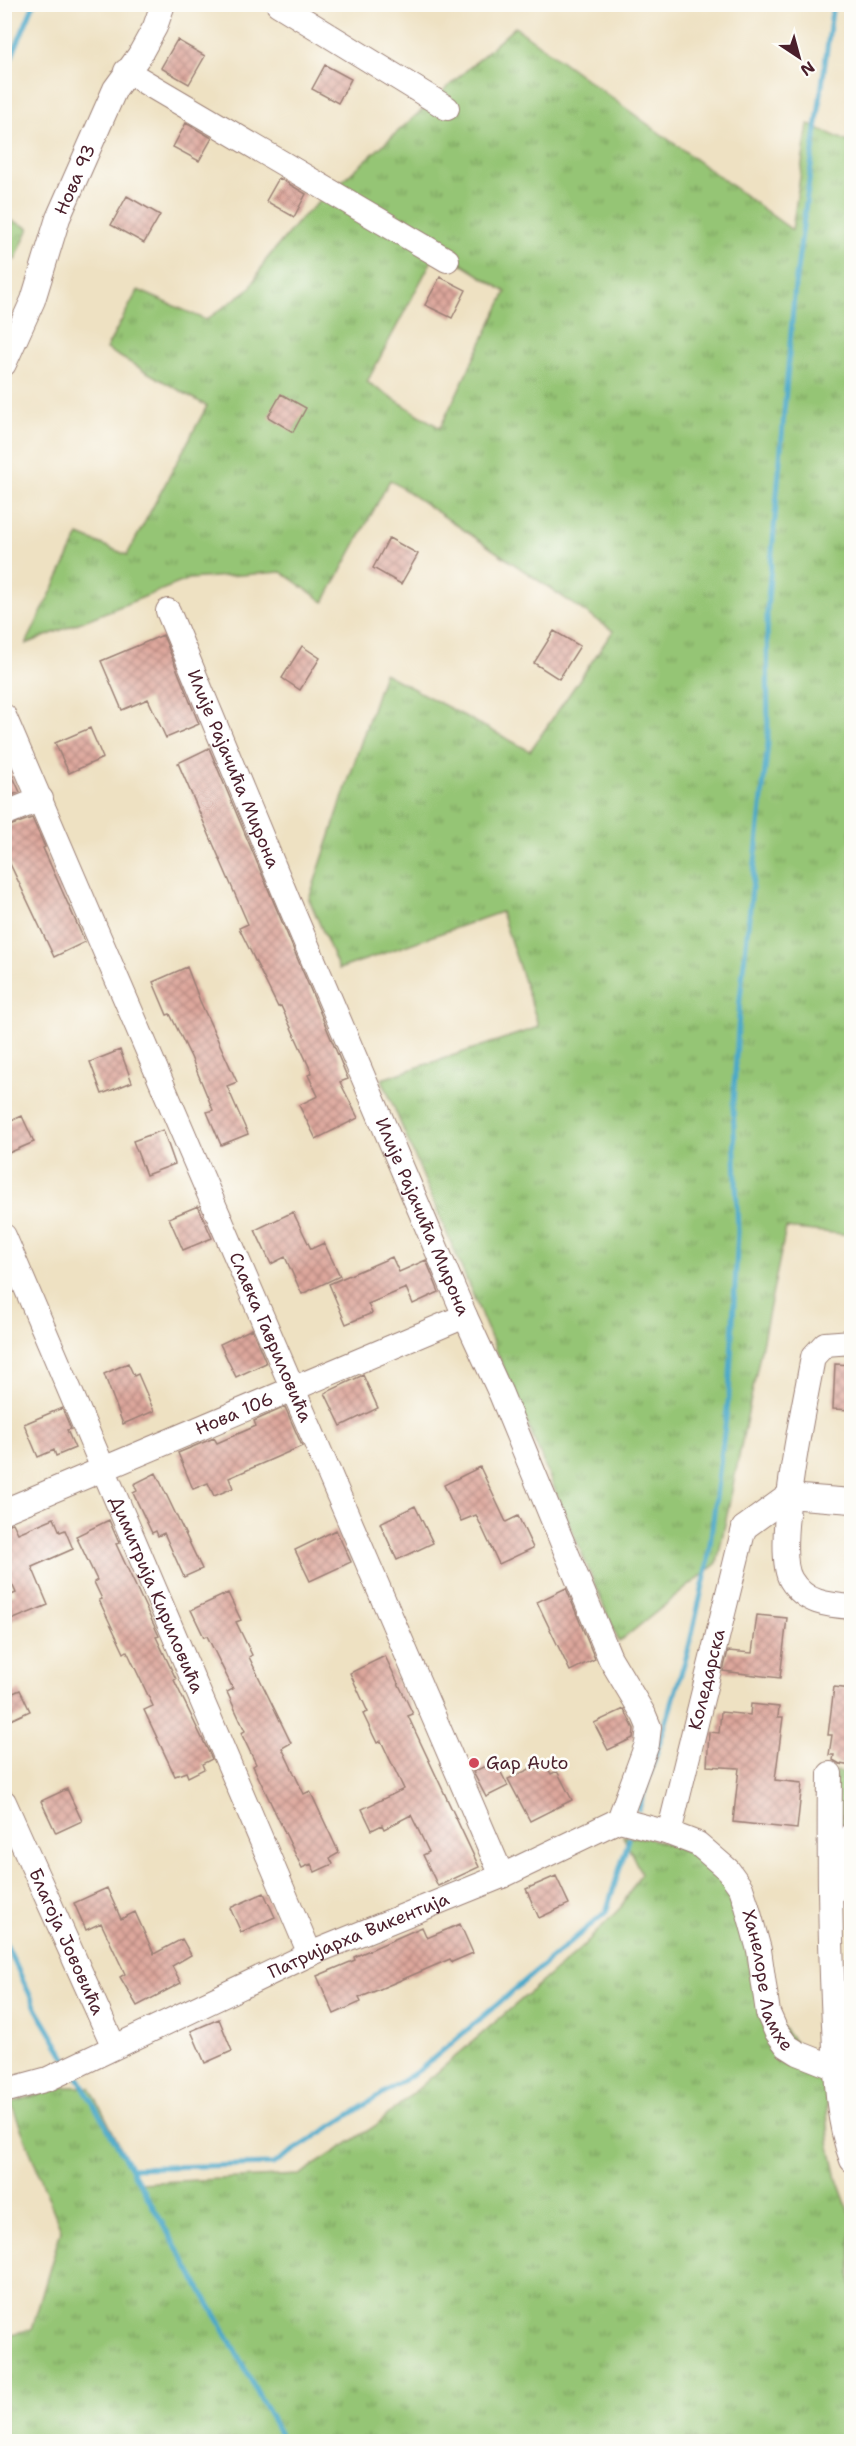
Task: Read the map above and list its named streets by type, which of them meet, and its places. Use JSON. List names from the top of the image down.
{
  "streets": {
    "street": [
      "Нова 93",
      "Илије Рајачића Мирона",
      "Славка Гавриловића",
      "Нова 106",
      "Димитрија Кириловића",
      "Коледарска",
      "Патријарха Викентија",
      "Благоја Јововића",
      "Ханелоре Ламхе"
    ]
  },
  "crossings": [
    ["Илије Рајачића Мирона", "Нова 106"],
    ["Илије Рајачића Мирона", "Патријарха Викентија"],
    ["Илије Рајачића Мирона", "Ханелоре Ламхе"],
    ["Славка Гавриловића", "Нова 106"],
    ["Славка Гавриловића", "Патријарха Викентија"],
    ["Нова 106", "Димитрија Кириловића"],
    ["Димитрија Кириловића", "Патријарха Викентија"],
    ["Коледарска", "Ханелоре Ламхе"],
    ["Патријарха Викентија", "Благоја Јововића"],
    ["Патријарха Викентија", "Ханелоре Ламхе"]
  ],
  "places": ["Gap Auto"],
  "north": "bottom right"
}
